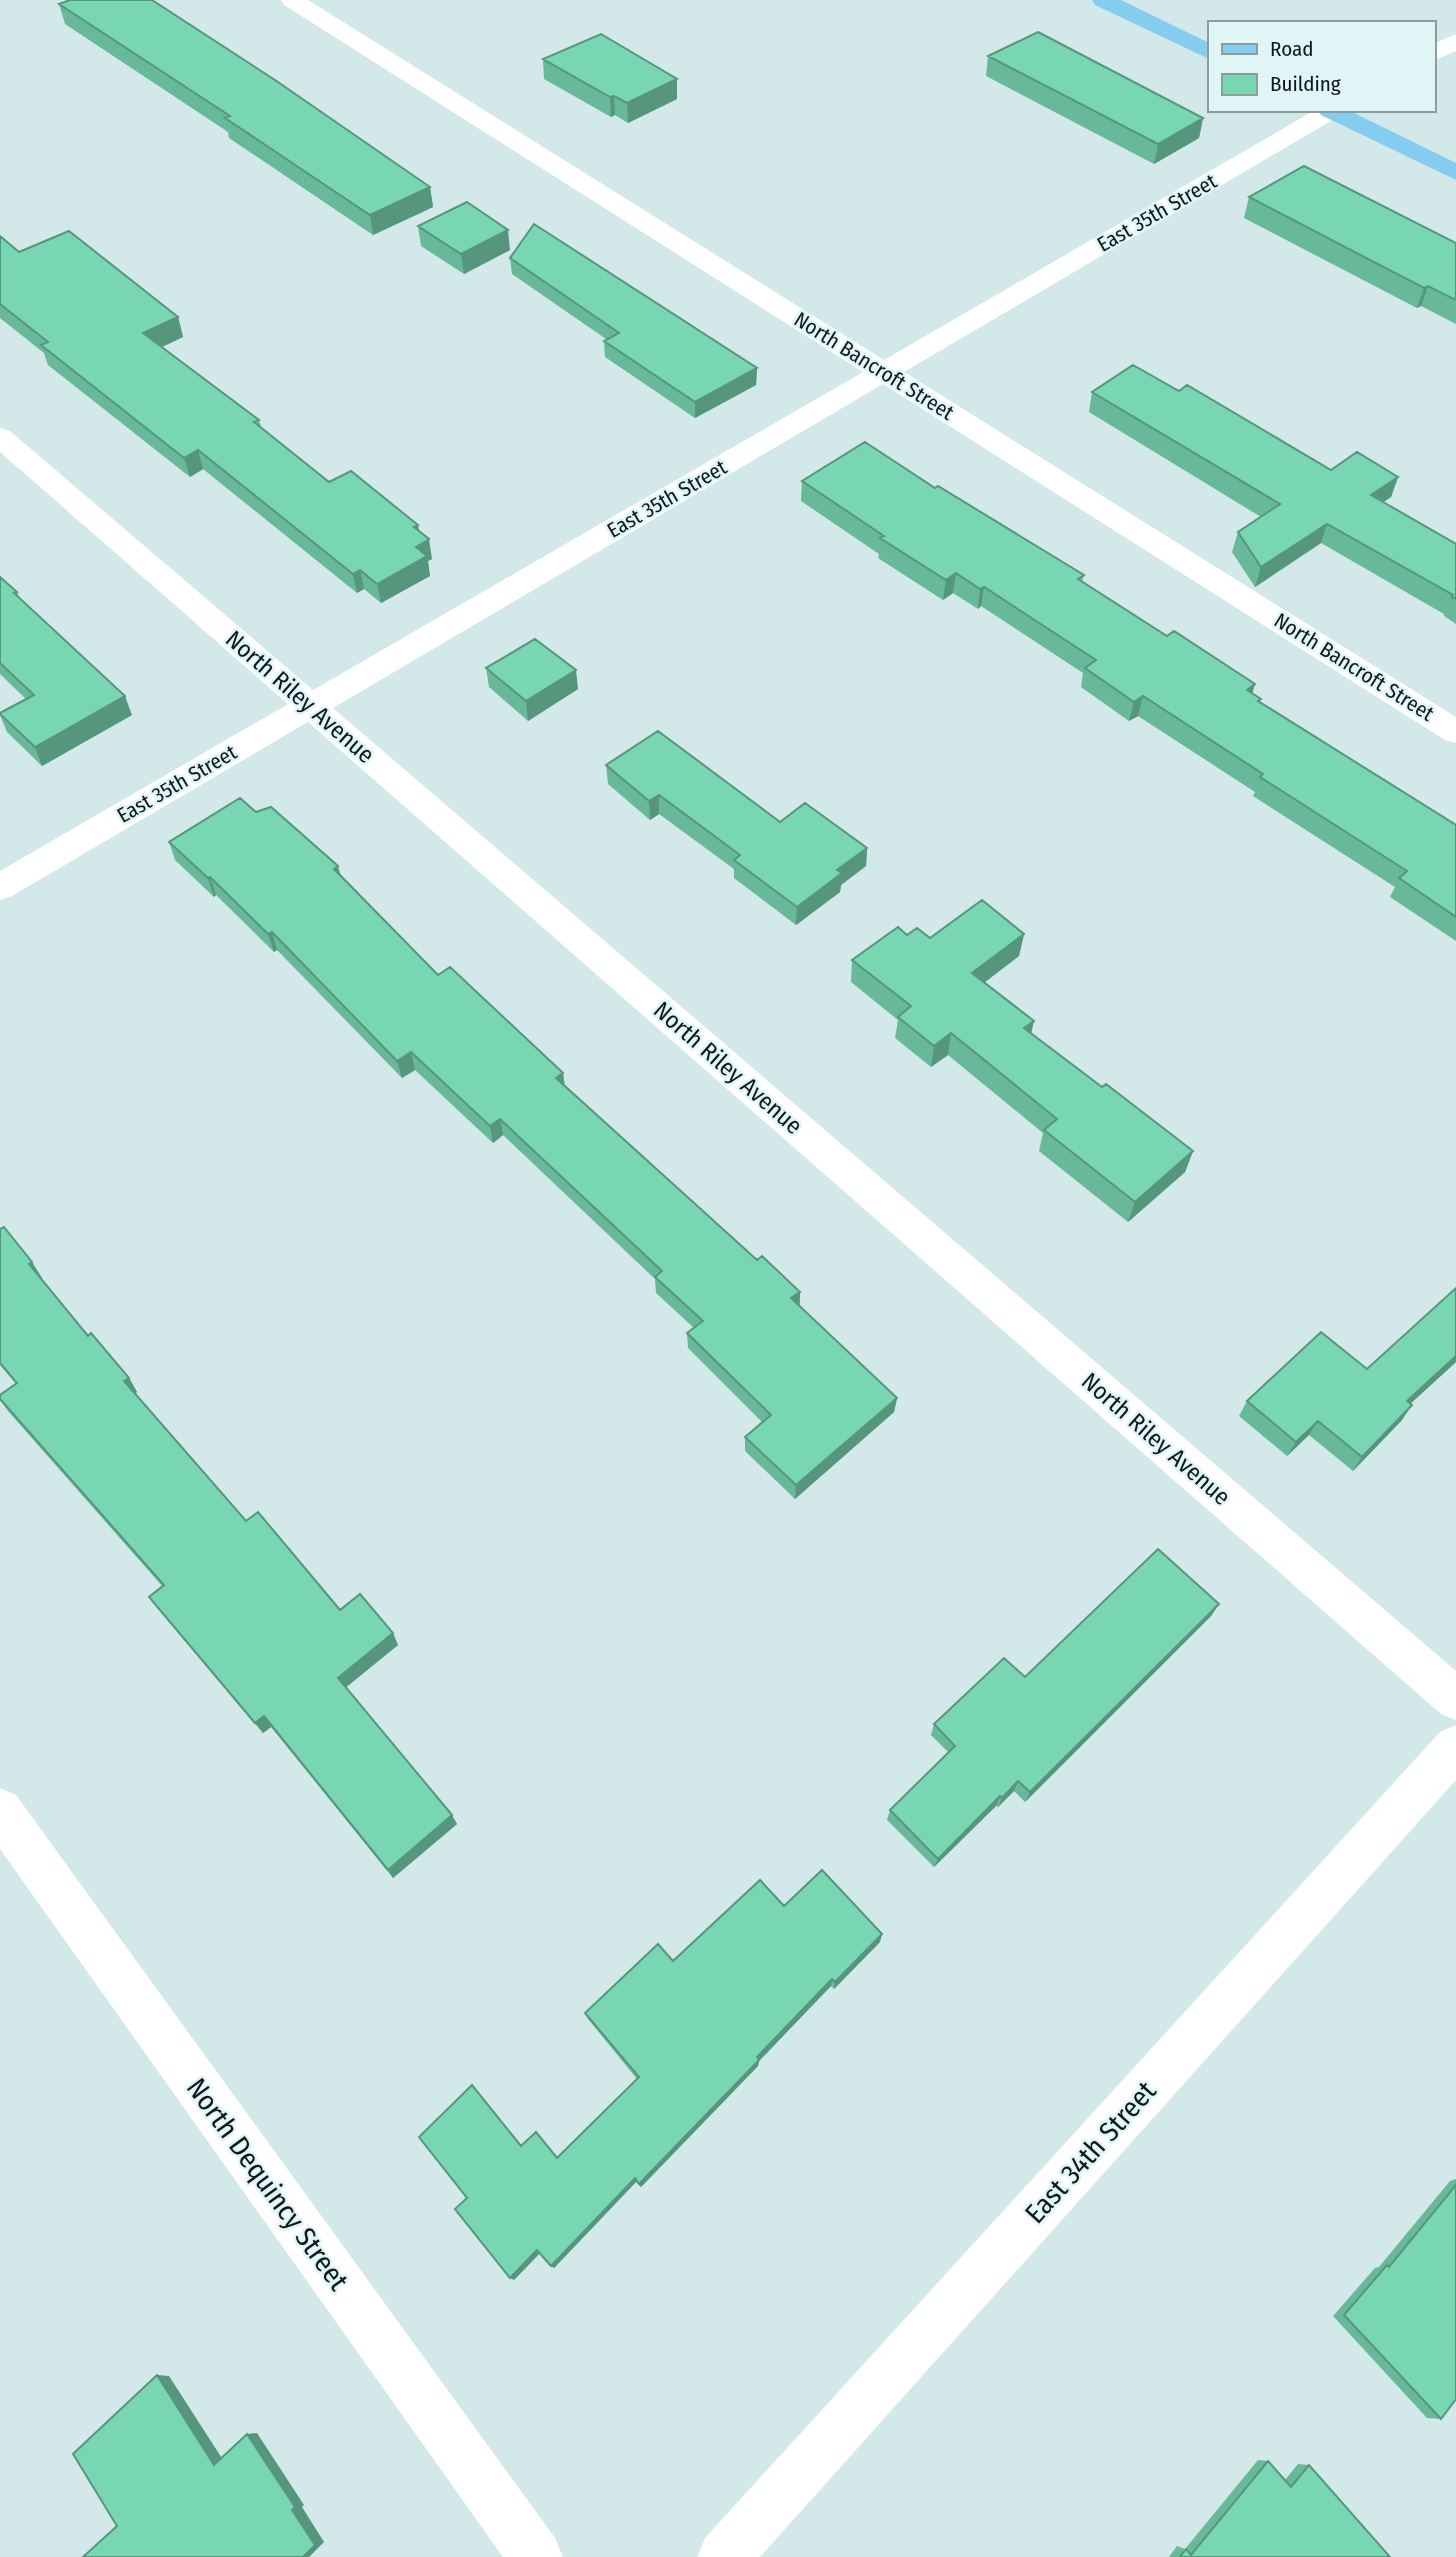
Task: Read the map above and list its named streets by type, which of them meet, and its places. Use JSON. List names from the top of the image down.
{
  "streets": {
    "street": [
      "East 35th Street",
      "North Bancroft Street",
      "North Riley Avenue",
      "East 34th Street",
      "North Dequincy Street"
    ]
  },
  "crossings": [
    ["East 35th Street", "North Bancroft Street"],
    ["East 35th Street", "North Riley Avenue"]
  ],
  "legend": ["Road", "Building"]
}
